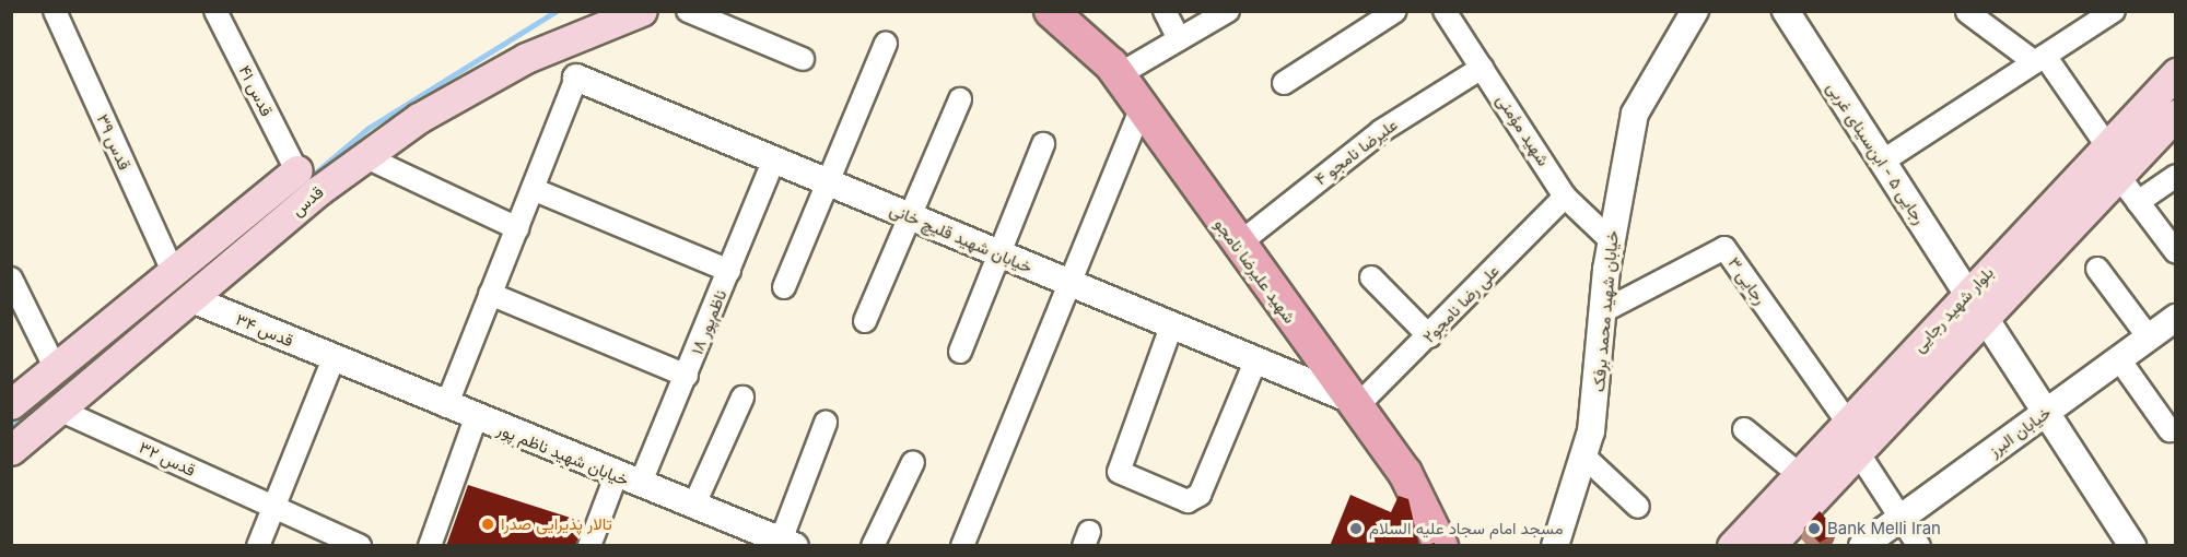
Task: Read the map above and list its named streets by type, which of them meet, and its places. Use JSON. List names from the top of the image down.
{
  "streets": {
    "main road": ["قدس", "شهید علیرضا نامجو", "بلوار شهید رجایی"],
    "street": [
      "قدس ۴۱",
      "شهید مؤمنی",
      "قدس ۳۹",
      "علیرضا نامجو ۴",
      "رجایی ۵ - ابن‌سینای غربی",
      "خیابان شهید قلیچ خانی",
      "رجایی ۳",
      "علی رضا نامجو۲",
      "خیابان شهید محمد برفک",
      "ناظم‌پور ۱۸",
      "قدس ۳۴",
      "خیابان البرز",
      "خیابان شهید ناظم پور",
      "قدس ۳۲"
    ]
  },
  "crossings": [
    ["قدس ۴۱", "قدس"],
    ["شهید مؤمنی", "علیرضا نامجو ۴"],
    ["شهید مؤمنی", "علی رضا نامجو۲"],
    ["شهید مؤمنی", "خیابان شهید محمد برفک"],
    ["قدس ۳۹", "قدس"],
    ["علیرضا نامجو ۴", "شهید علیرضا نامجو"],
    ["رجایی ۵ - ابن‌سینای غربی", "بلوار شهید رجایی"],
    ["قدس", "قدس ۳۴"],
    ["قدس", "قدس ۳۲"],
    ["خیابان شهید قلیچ خانی", "شهید علیرضا نامجو"],
    ["خیابان شهید قلیچ خانی", "علی رضا نامجو۲"],
    ["خیابان شهید قلیچ خانی", "ناظم‌پور ۱۸"],
    ["شهید علیرضا نامجو", "علی رضا نامجو۲"],
    ["رجایی ۳", "بلوار شهید رجایی"],
    ["رجایی ۳", "خیابان شهید محمد برفک"],
    ["ناظم‌پور ۱۸", "خیابان شهید ناظم پور"],
    ["قدس ۳۴", "خیابان شهید ناظم پور"]
  ],
  "places": ["تالار پذیرایی صدرا", "مسجد امام سجاد علیه السلام", "Bank Melli Iran"]
}
